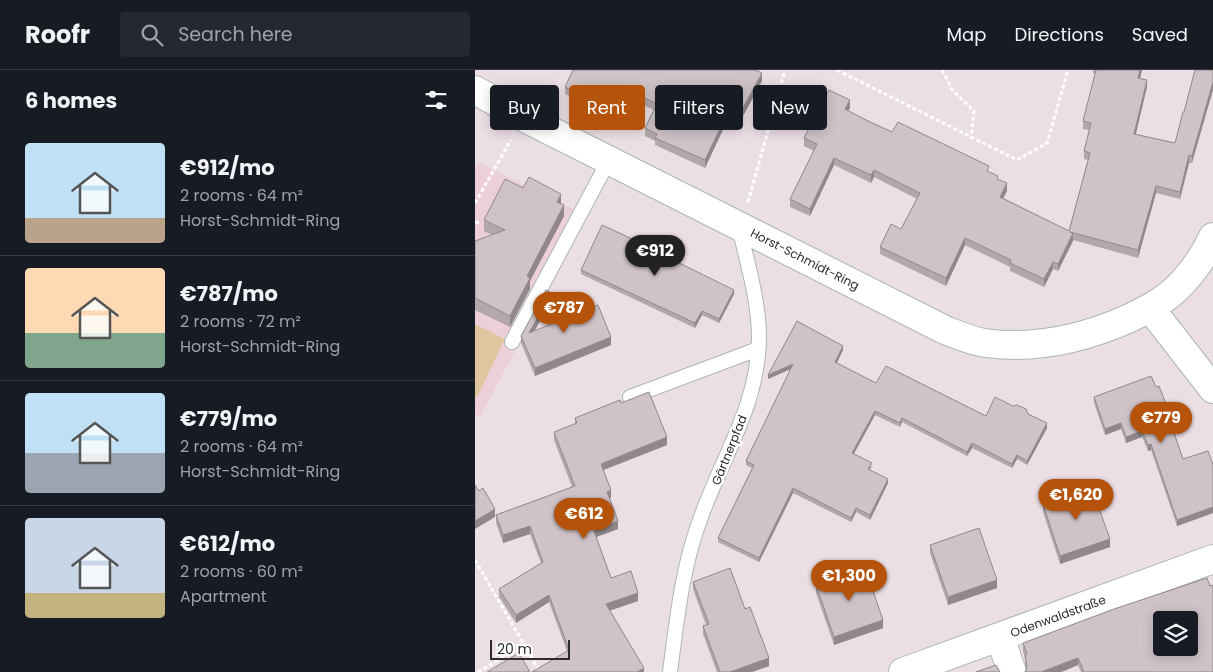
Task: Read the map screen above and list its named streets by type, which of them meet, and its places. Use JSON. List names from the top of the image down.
{
  "streets": {
    "street": ["Horst-Schmidt-Ring", "Odenwaldstraße"],
    "lane": ["Gärtnerpfad"]
  },
  "crossings": [
    ["Horst-Schmidt-Ring", "Gärtnerpfad"]
  ],
  "scale_bar": "20 m",
  "page": {
    "header": "Roofr",
    "search": "Search here",
    "nav": ["Map", "Directions", "Saved"],
    "heading": "6 homes",
    "chip": [
      "Buy",
      "Rent",
      "Filters",
      "New"
    ],
    "list": [
      {
        "name": "€912/mo",
        "note": "2 rooms · 64 m² · Horst-Schmidt-Ring"
      },
      {
        "name": "€787/mo",
        "note": "2 rooms · 72 m² · Horst-Schmidt-Ring"
      },
      {
        "name": "€779/mo",
        "note": "2 rooms · 64 m² · Horst-Schmidt-Ring"
      },
      {
        "name": "€612/mo",
        "note": "2 rooms · 60 m² · Apartment"
      }
    ],
    "price": [
      "€912",
      "€787",
      "€779",
      "€1,620",
      "€612",
      "€1,300"
    ],
    "scale": "20 m"
  }
}
